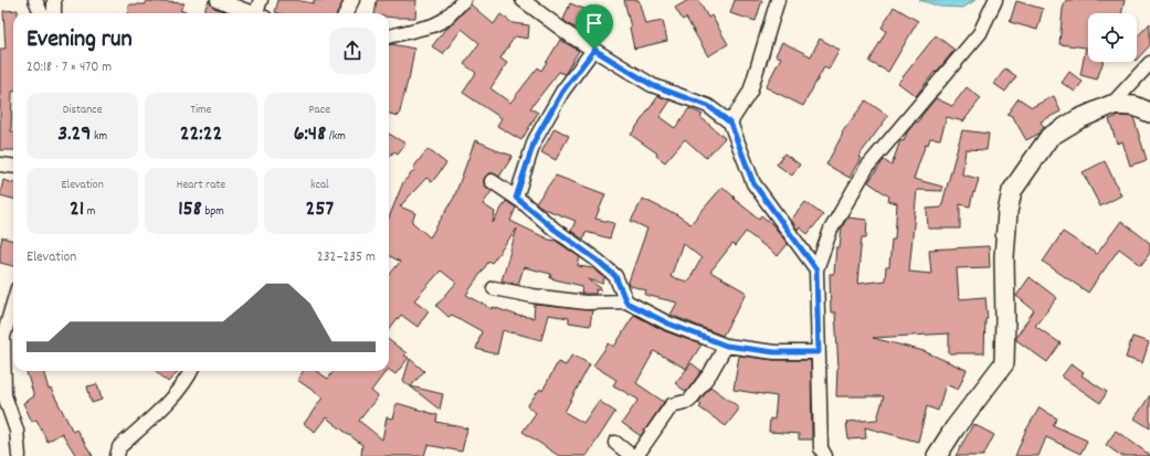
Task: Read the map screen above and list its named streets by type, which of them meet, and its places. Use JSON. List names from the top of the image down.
{
  "page": {
    "heading": ["Evening run", "20:18 · 7 × 470 m"],
    "stats": [
      ["Distance", "3.29 km"],
      ["Time", "22:22"],
      ["Pace", "6:48 /km"],
      ["Elevation", "21 m"],
      ["Heart rate", "158 bpm"],
      ["kcal", "257"]
    ],
    "chart": ["Elevation", "232–235 m"]
  }
}
